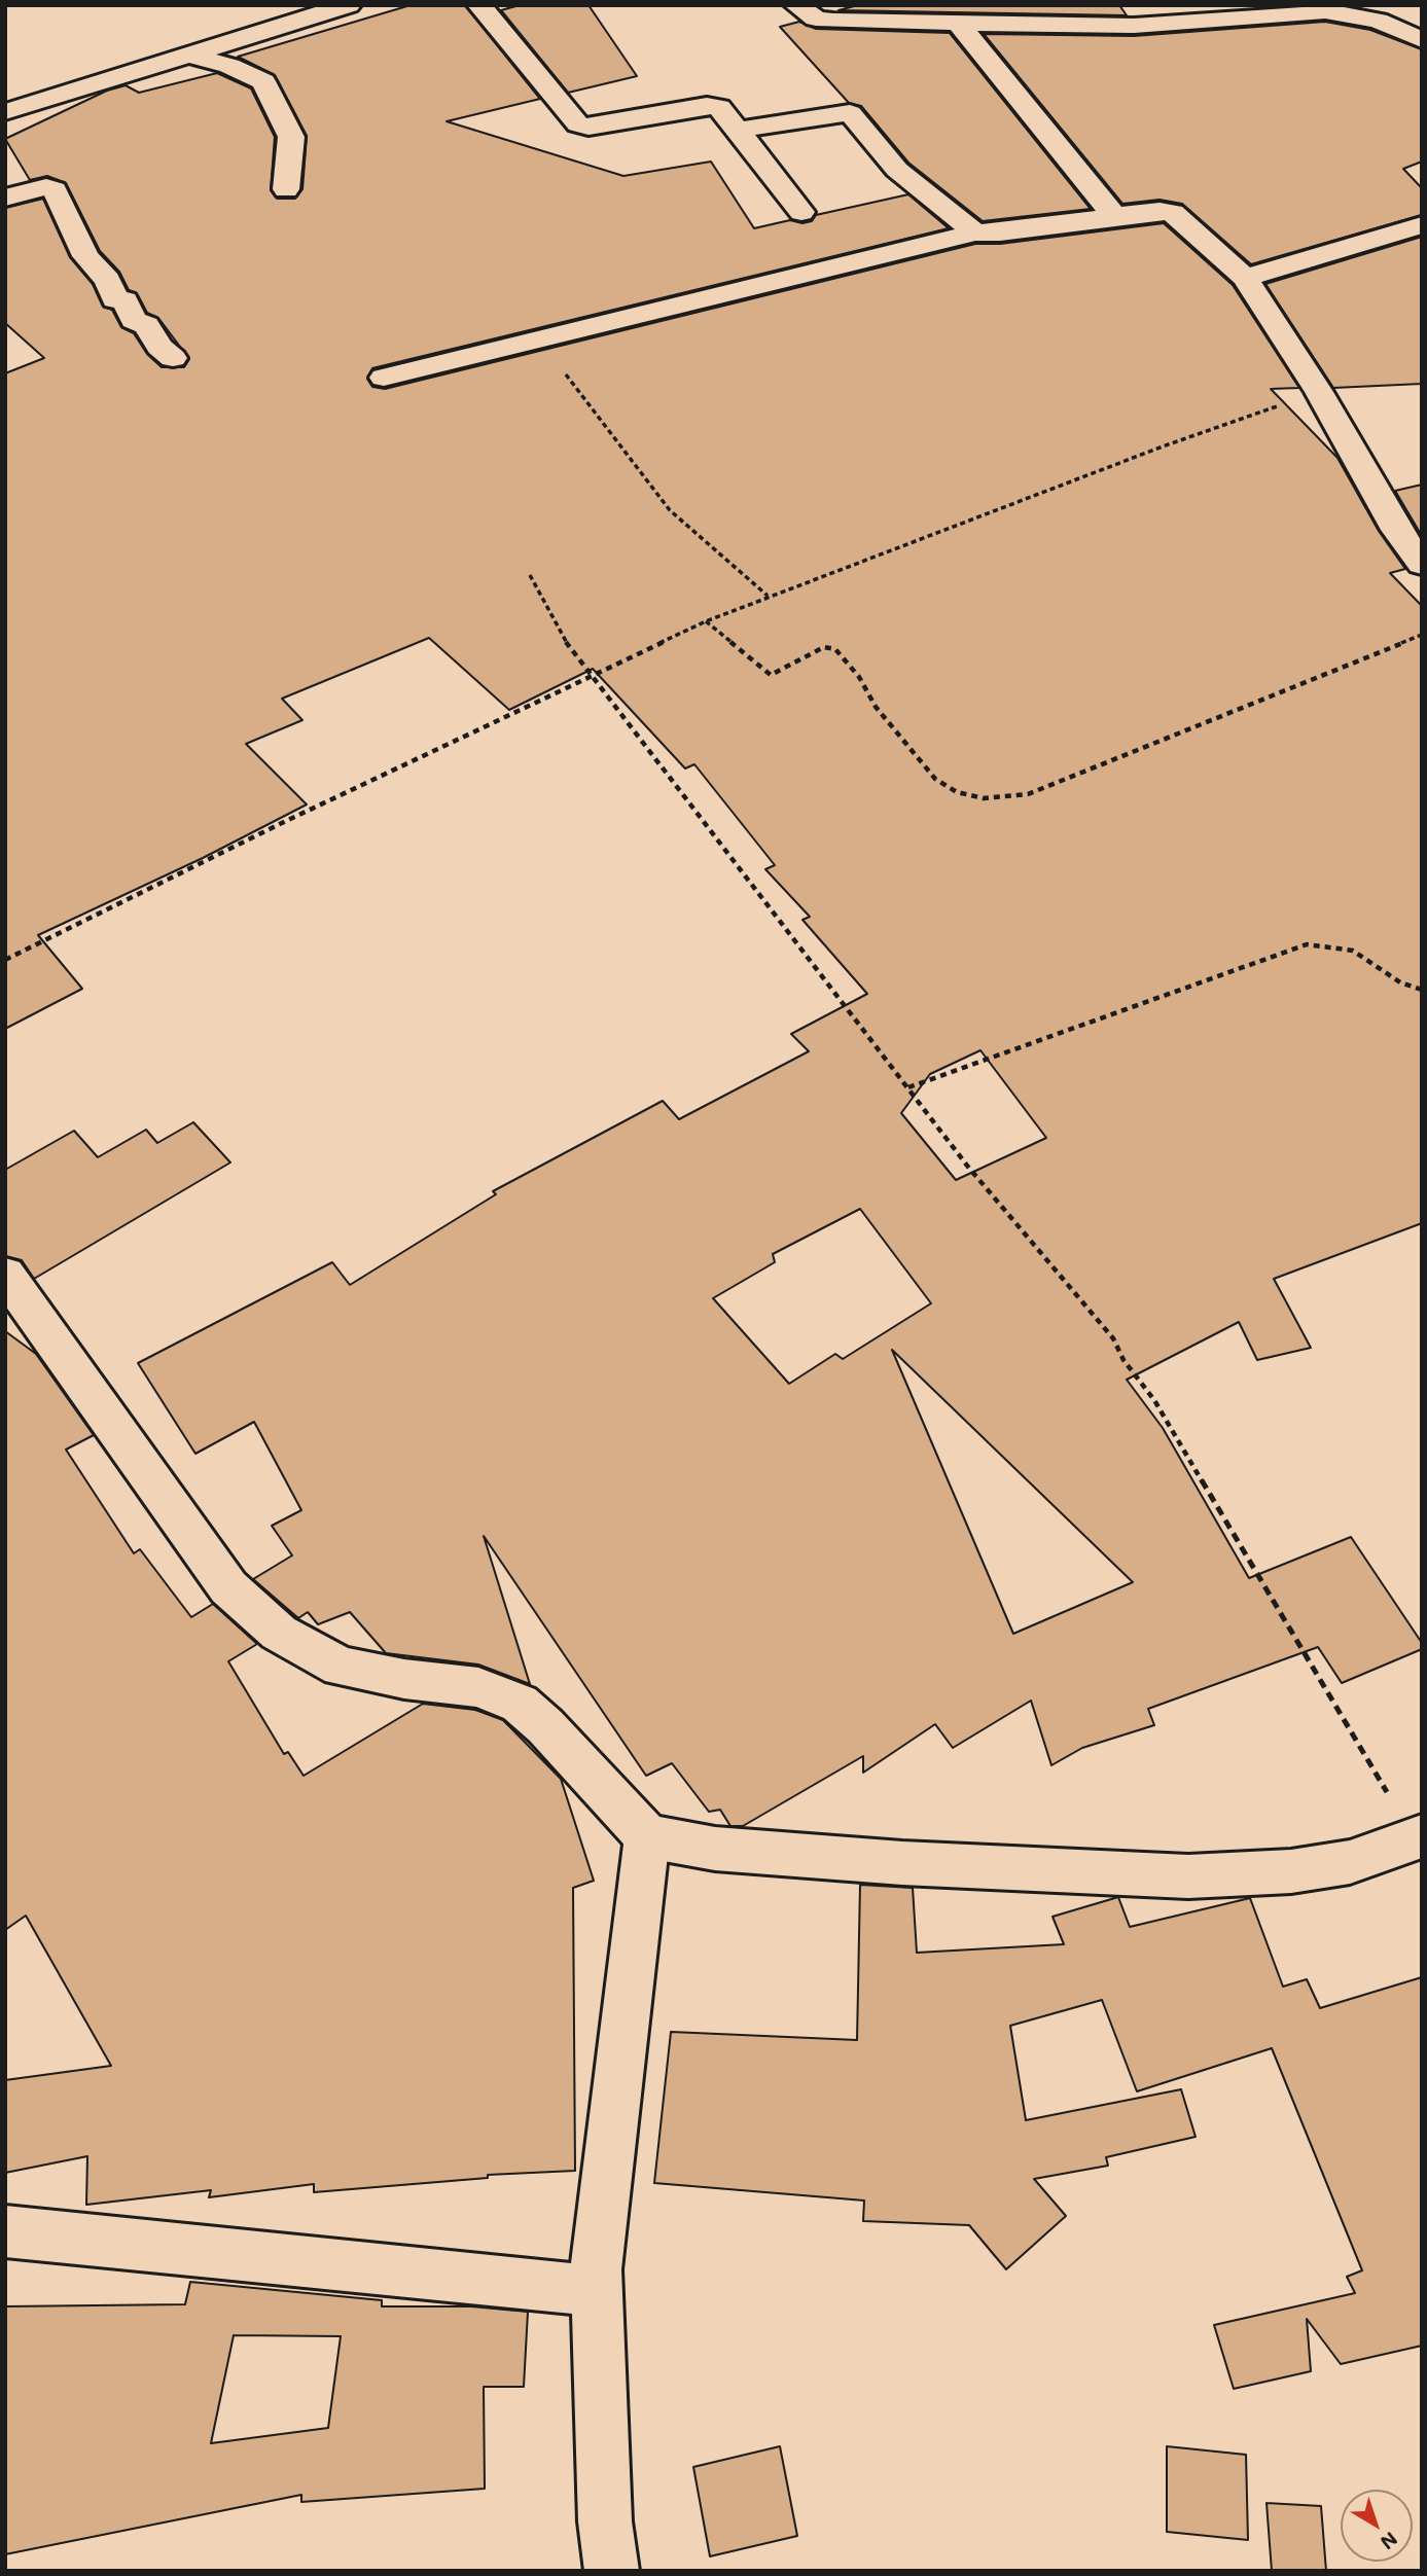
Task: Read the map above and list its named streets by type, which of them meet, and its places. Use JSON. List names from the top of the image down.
{
  "north": "bottom right"
}
